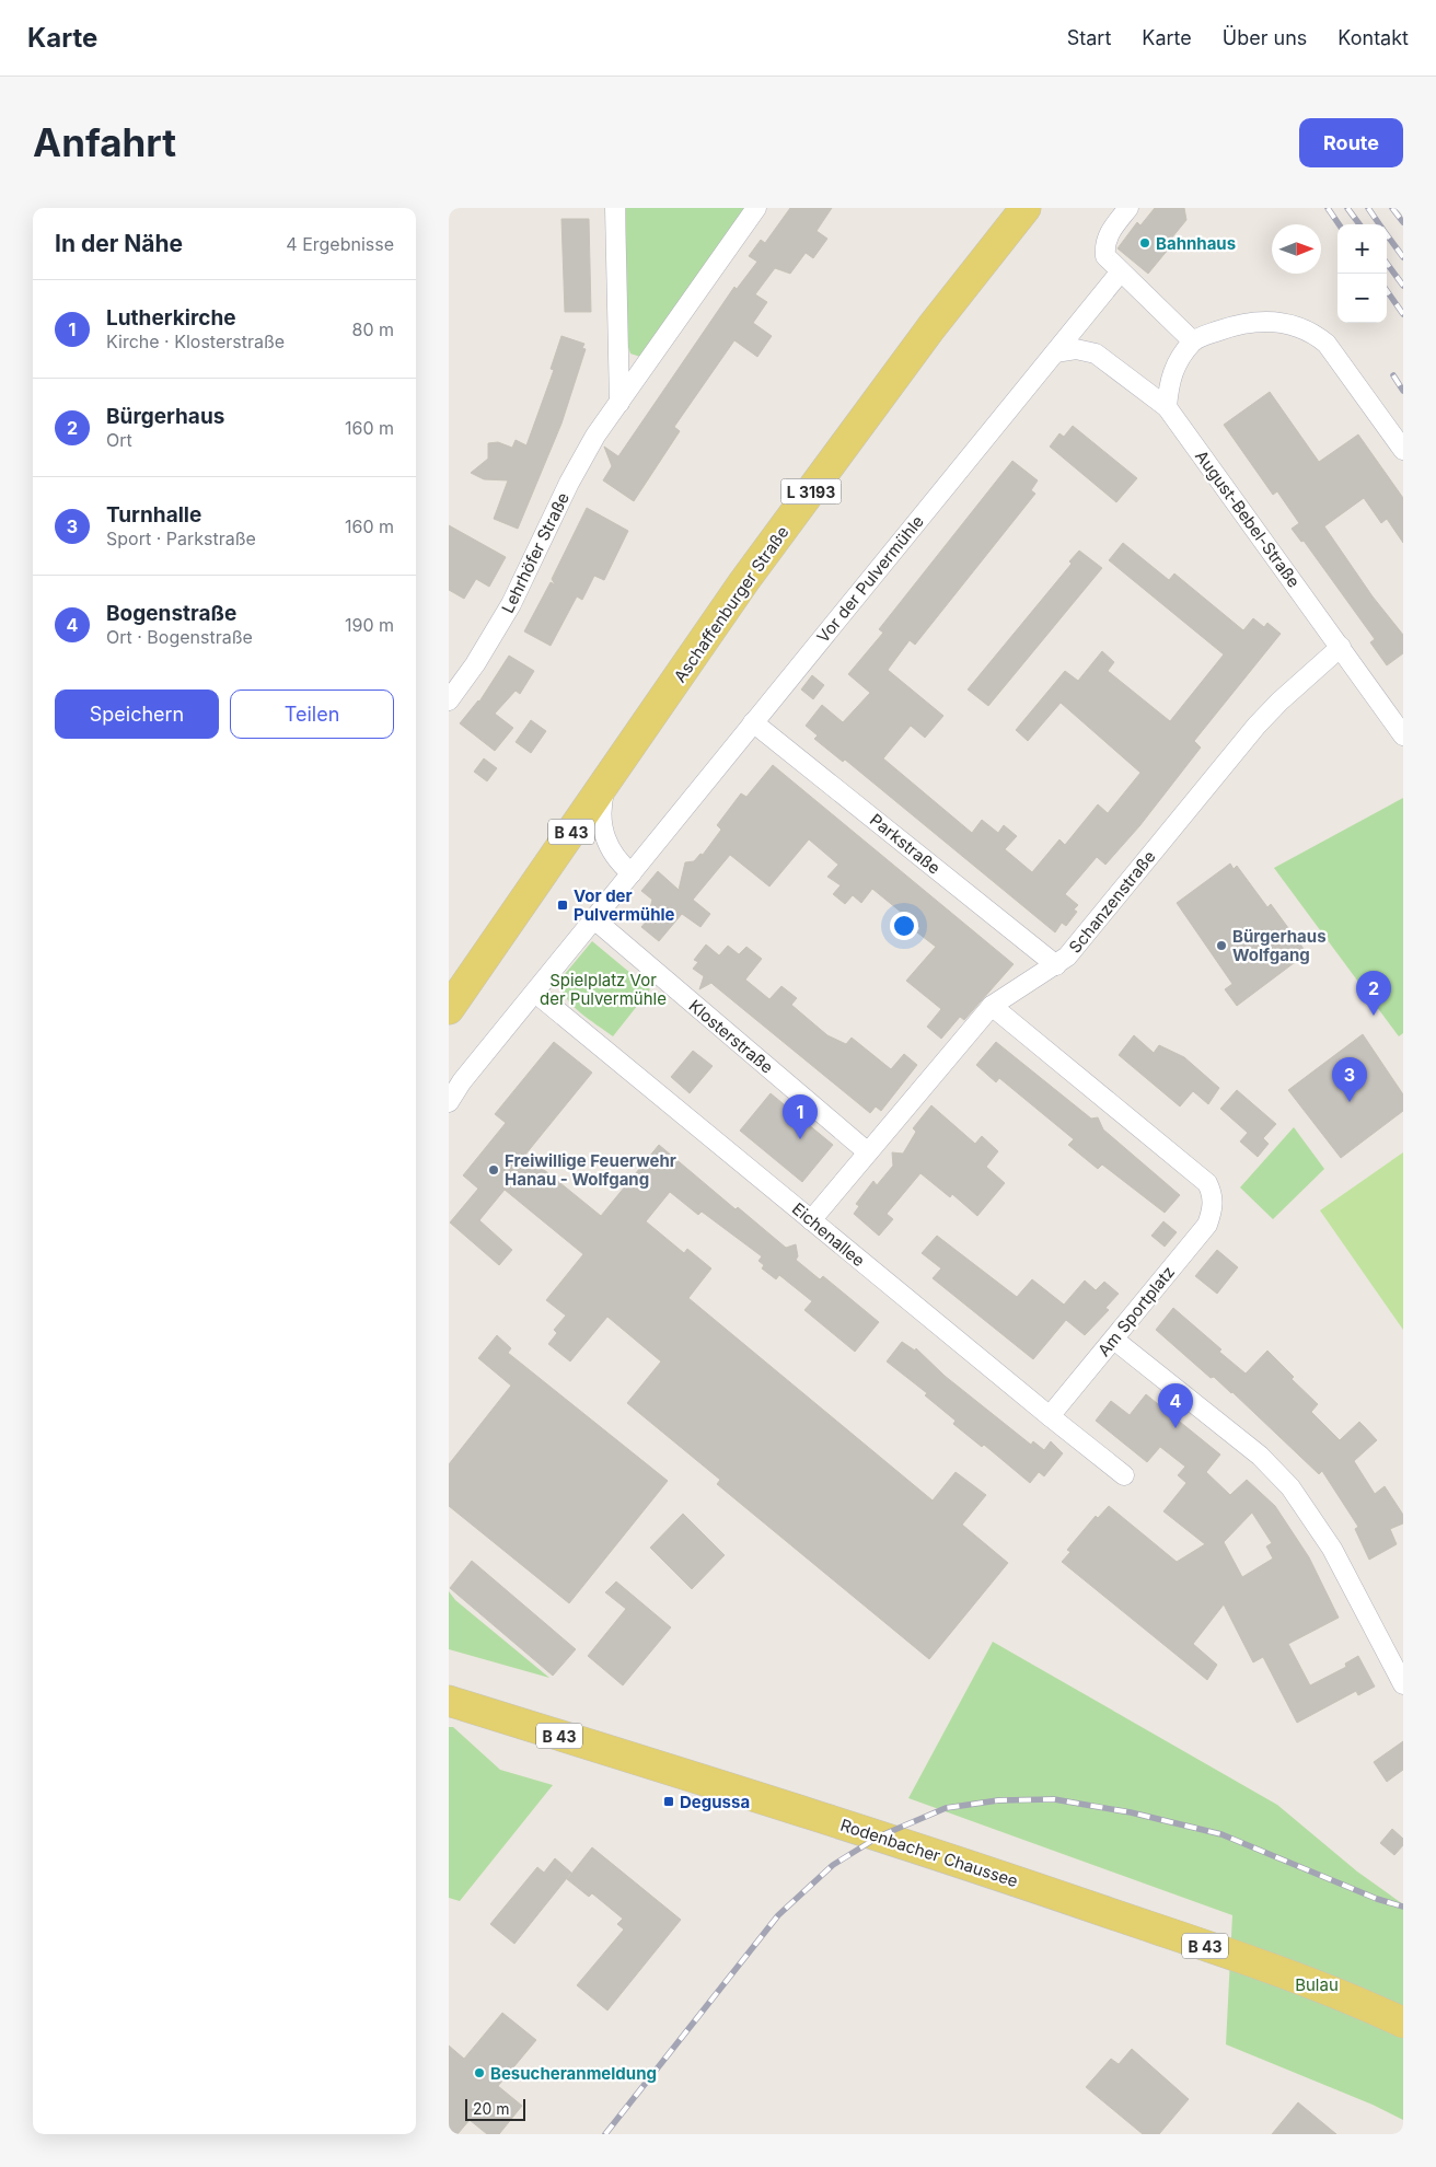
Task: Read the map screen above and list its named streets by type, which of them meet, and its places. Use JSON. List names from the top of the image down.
{
  "streets": {
    "main road": [
      "L 3193",
      "Aschaffenburger Straße",
      "B 43",
      "Rodenbacher Chaussee"
    ],
    "street": [
      "August-Bebel-Straße",
      "Lehrhöfer Straße",
      "Vor der Pulvermühle",
      "Parkstraße",
      "Schanzenstraße",
      "Klosterstraße",
      "Eichenallee",
      "Am Sportplatz"
    ]
  },
  "crossings": [
    ["August-Bebel-Straße", "Vor der Pulvermühle"],
    ["August-Bebel-Straße", "Schanzenstraße"],
    ["Vor der Pulvermühle", "Parkstraße"],
    ["Vor der Pulvermühle", "Klosterstraße"],
    ["Vor der Pulvermühle", "Eichenallee"],
    ["Parkstraße", "Schanzenstraße"],
    ["Schanzenstraße", "Klosterstraße"],
    ["Schanzenstraße", "Eichenallee"],
    ["Schanzenstraße", "Am Sportplatz"],
    ["Eichenallee", "Am Sportplatz"]
  ],
  "parks": ["Spielplatz Vor der Pulvermühle", "Bulau"],
  "places": {
    "other": [
      "Bahnhaus",
      "Bürgerhaus Wolfgang",
      "Freiwillige Feuerwehr Hanau - Wolfgang",
      "Besucheranmeldung"
    ],
    "transit": ["Vor der Pulvermühle", "Degussa"]
  },
  "scale_bar": "20 m",
  "north": "right",
  "page": {
    "header": "Karte",
    "nav": [
      "Start",
      "Karte",
      "Über uns",
      "Kontakt"
    ],
    "buttons": [
      "Route",
      ["Speichern", "Teilen"]
    ],
    "title": "Anfahrt",
    "heading": ["In der Nähe", "4 Ergebnisse"],
    "map_buttons": ["+", "−"],
    "list": [
      {
        "mark": "1",
        "name": "Lutherkirche",
        "note": "Kirche · Klosterstraße",
        "value": "80 m"
      },
      {
        "mark": "2",
        "name": "Bürgerhaus",
        "note": "Ort",
        "value": "160 m"
      },
      {
        "mark": "3",
        "name": "Turnhalle",
        "note": "Sport · Parkstraße",
        "value": "160 m"
      },
      {
        "mark": "4",
        "name": "Bogenstraße",
        "note": "Ort · Bogenstraße",
        "value": "190 m"
      }
    ],
    "pins": [
      "2",
      "3",
      "1",
      "4"
    ],
    "scale": "20 m"
  }
}
